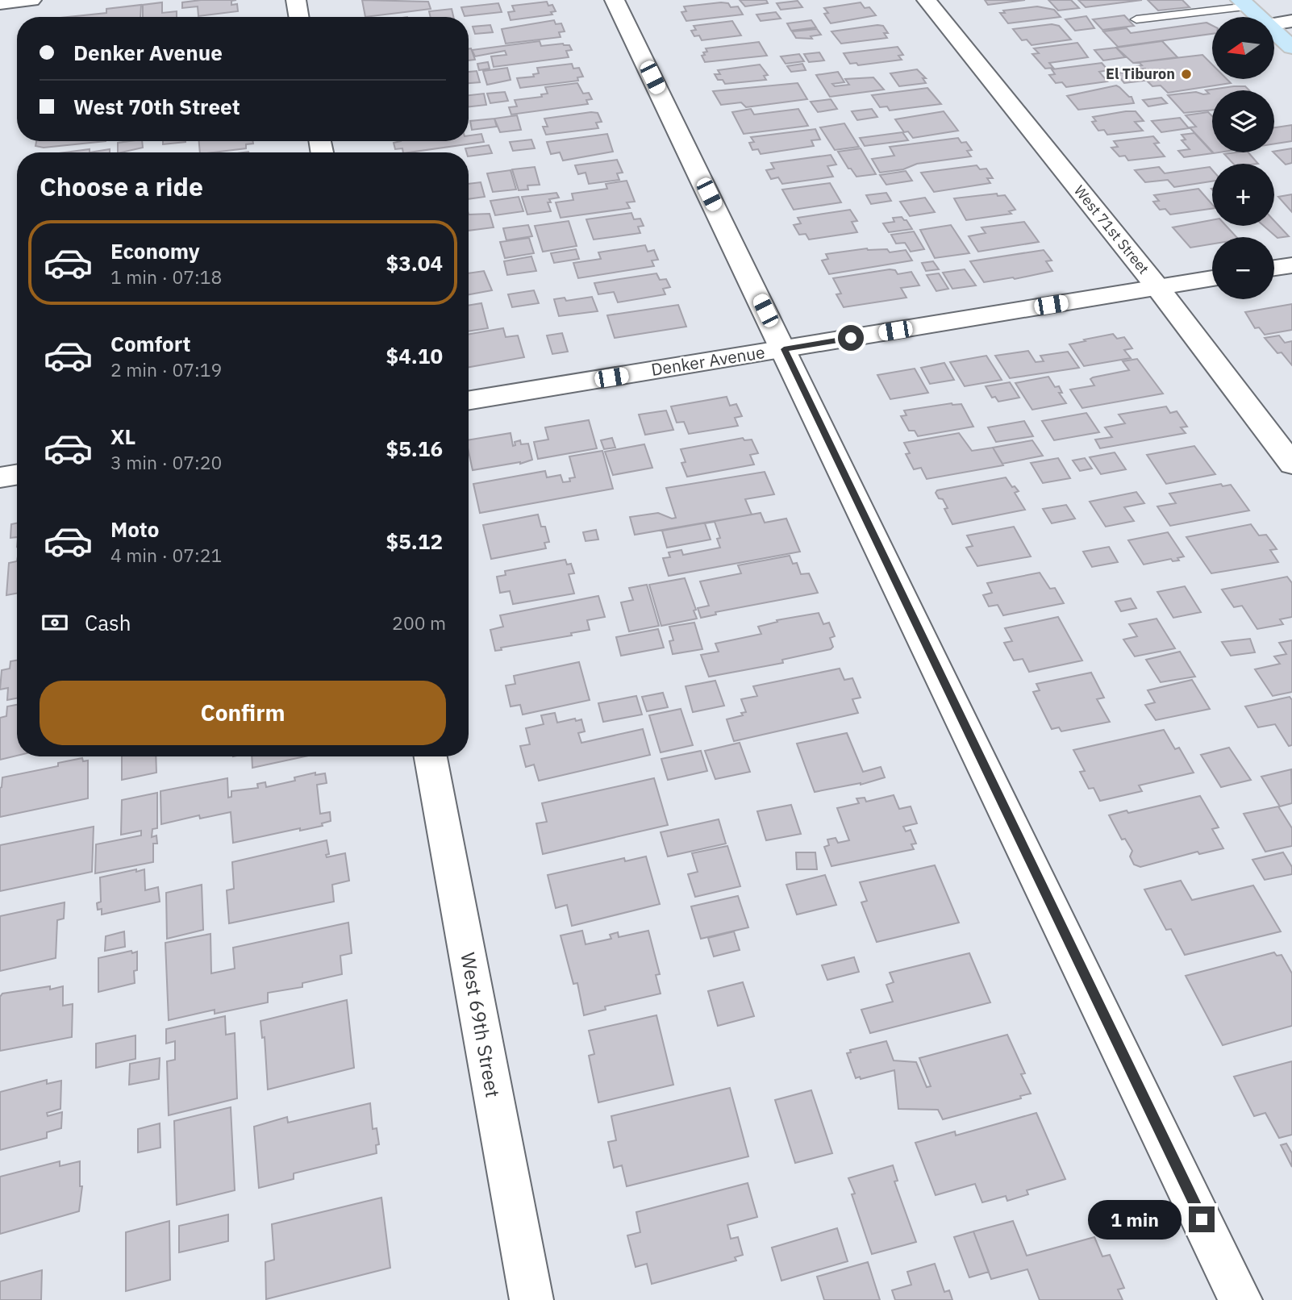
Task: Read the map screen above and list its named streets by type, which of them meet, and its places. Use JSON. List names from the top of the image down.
{
  "streets": {
    "street": ["West 71st Street", "Denker Avenue", "West 69th Street"]
  },
  "crossings": [
    ["West 71st Street", "Denker Avenue"]
  ],
  "places": ["El Tiburon"],
  "north": "left",
  "page": {
    "map_buttons": ["+", "−"],
    "banner": ["Denker Avenue", "West 70th Street"],
    "heading": "Choose a ride",
    "list": [
      {
        "name": "Economy",
        "note": "1 min · 07:18",
        "value": "$3.04"
      },
      {
        "name": "Comfort",
        "note": "2 min · 07:19",
        "value": "$4.10"
      },
      {
        "name": "XL",
        "note": "3 min · 07:20",
        "value": "$5.16"
      },
      {
        "name": "Moto",
        "note": "4 min · 07:21",
        "value": "$5.12"
      }
    ],
    "pay": ["Cash", "200 m"],
    "buttons": "Confirm",
    "bubble": "1 min"
  }
}
